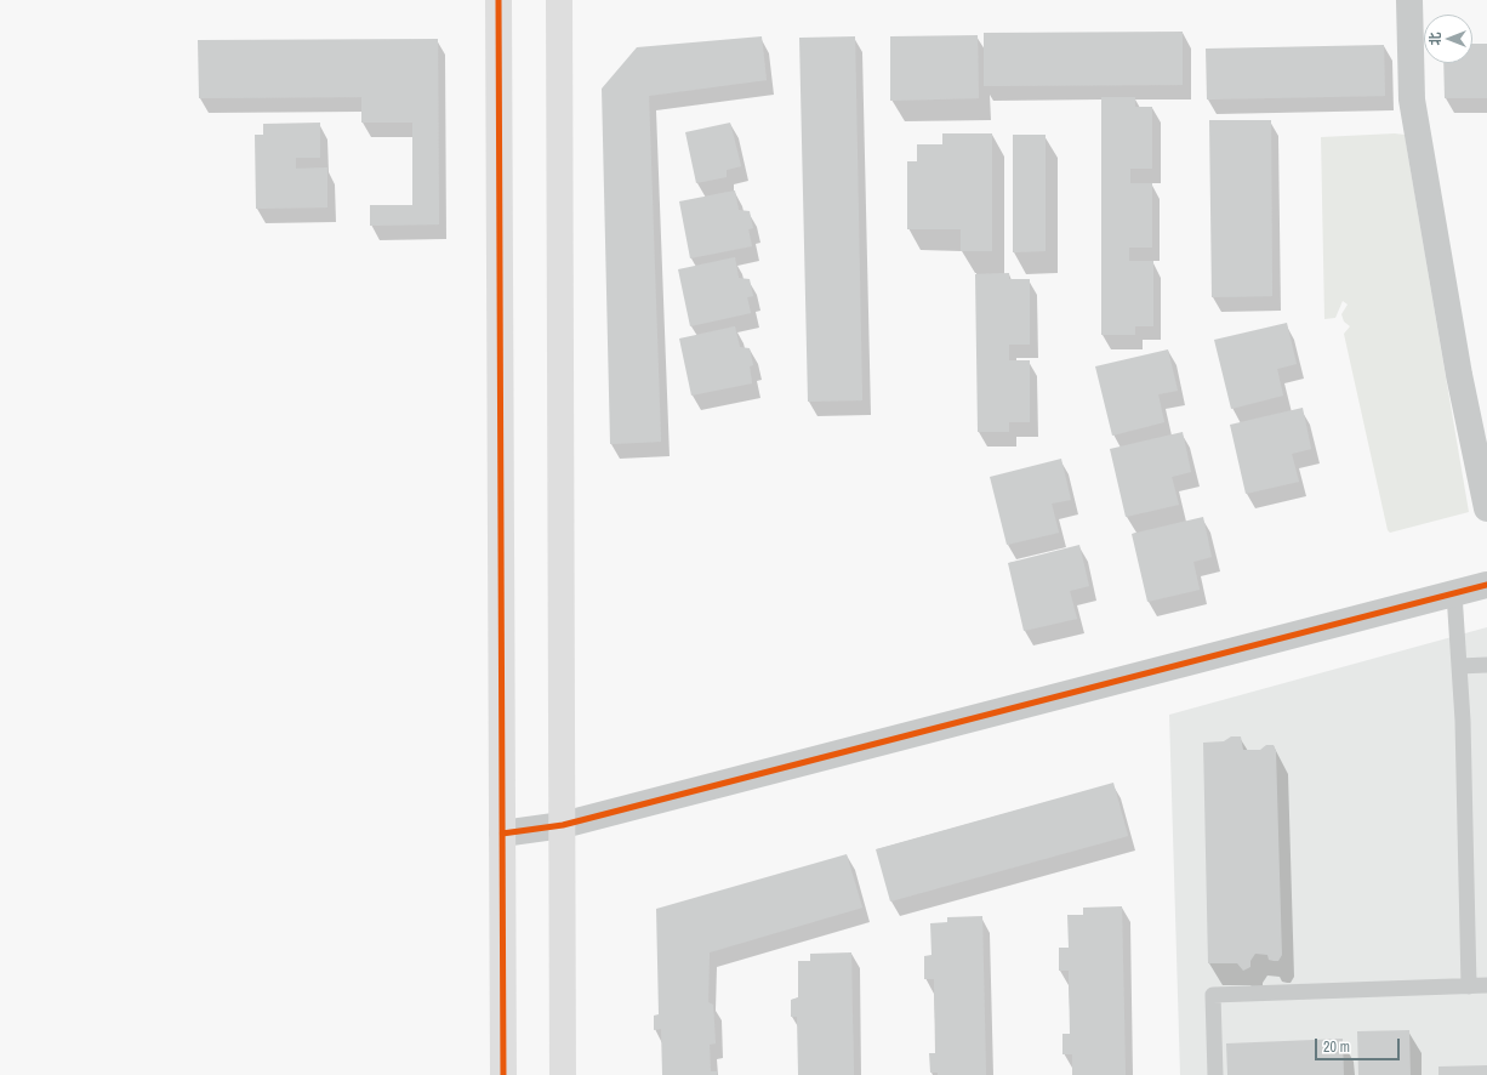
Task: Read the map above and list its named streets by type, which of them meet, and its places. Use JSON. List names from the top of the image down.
{
  "scale_bar": "20 m",
  "north": "left"
}
